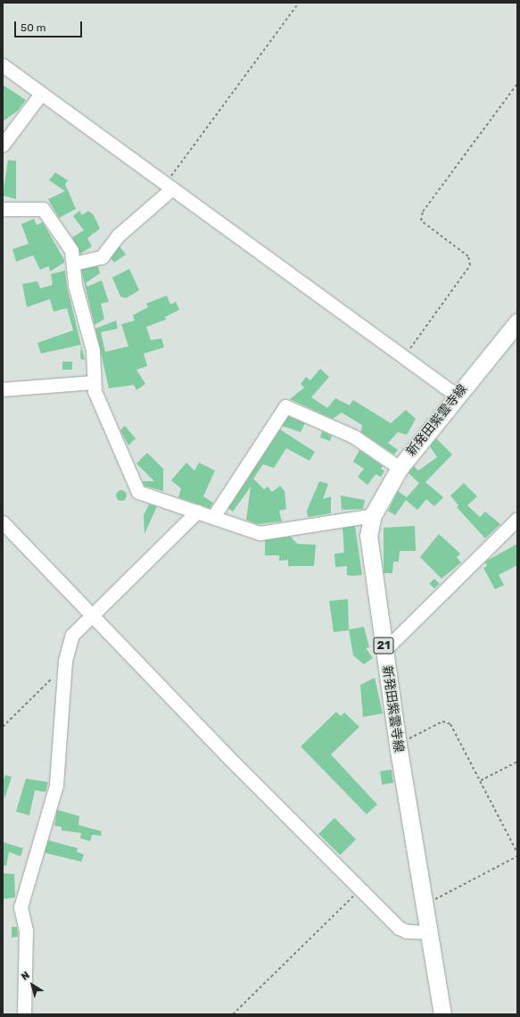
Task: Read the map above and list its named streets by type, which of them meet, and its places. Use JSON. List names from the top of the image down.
{
  "streets": {
    "main road": ["新発田紫雲寺線", "21"]
  },
  "scale_bar": "50 m",
  "north": "top left"
}
